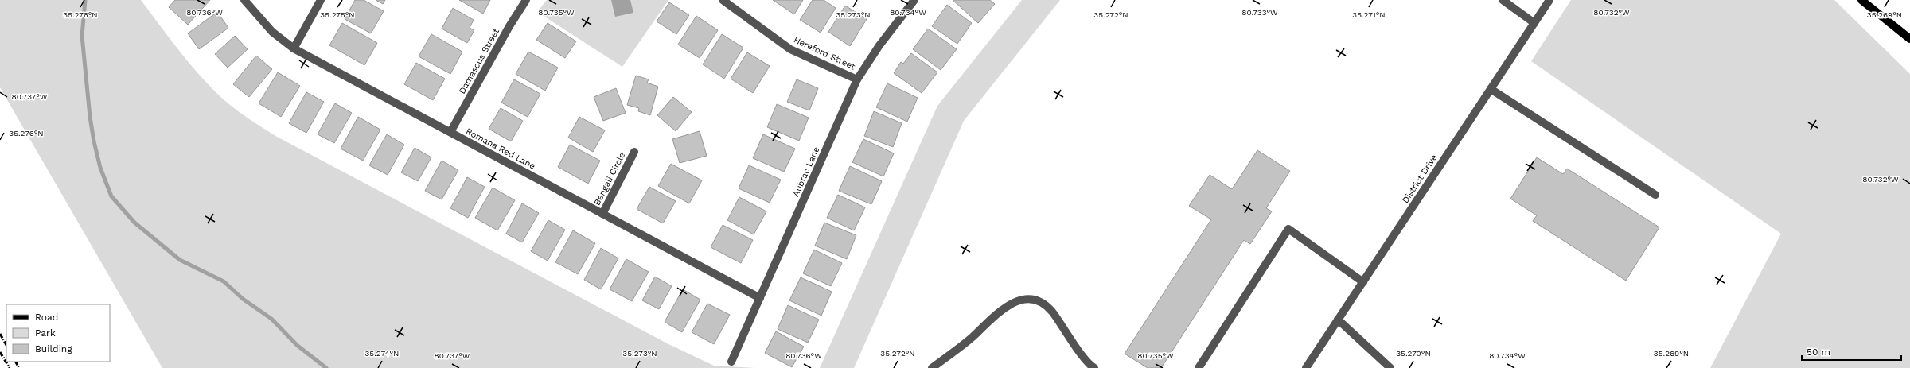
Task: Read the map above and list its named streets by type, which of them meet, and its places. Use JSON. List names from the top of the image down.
{
  "streets": {
    "street": [
      "Hereford Street",
      "Damascus Street",
      "Romana Red Lane",
      "Aubrac Lane",
      "Bengali Circle",
      "District Drive"
    ]
  },
  "crossings": [
    ["Hereford Street", "Aubrac Lane"],
    ["Damascus Street", "Romana Red Lane"],
    ["Romana Red Lane", "Aubrac Lane"],
    ["Romana Red Lane", "Bengali Circle"]
  ],
  "legend": ["Road", "Park", "Building"],
  "scale_bar": "50 m",
  "coordinates": [
    "80.736°W",
    "80.735°W",
    "80.734°W",
    "80.733°W",
    "80.732°W",
    "35.275°N",
    "35.273°N",
    "35.269°N",
    "35.276°N",
    "35.272°N",
    "35.271°N",
    "80.737°W",
    "35.274°N",
    "35.270°N"
  ]
}
